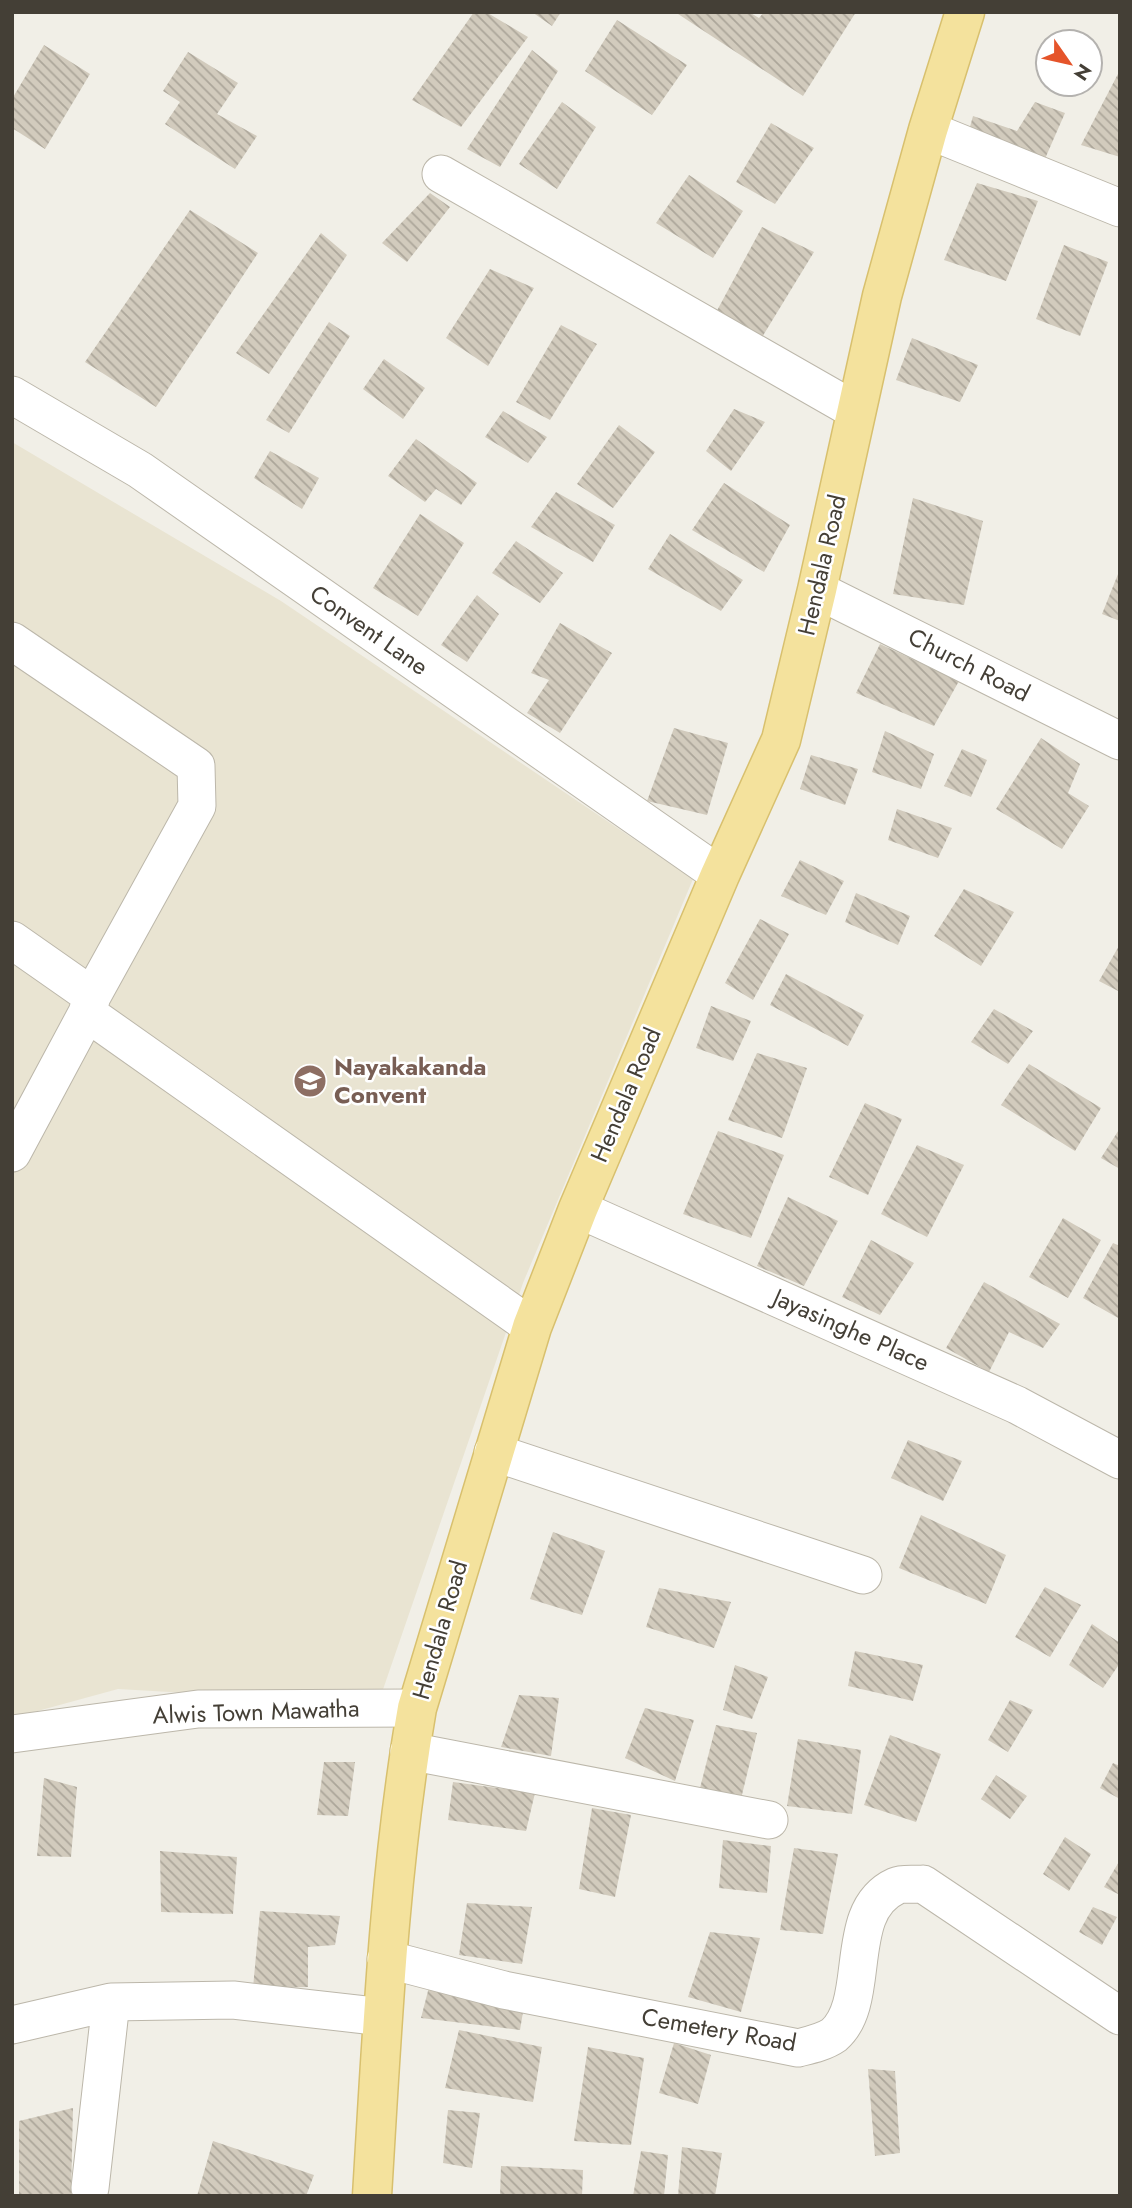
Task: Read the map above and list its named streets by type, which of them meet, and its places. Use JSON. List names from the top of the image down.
{
  "streets": {
    "main road": ["Hendala Road"],
    "street": [
      "Convent Lane",
      "Church Road",
      "Jayasinghe Place",
      "Alwis Town Mawatha",
      "Cemetery Road"
    ]
  },
  "crossings": [
    ["Hendala Road", "Convent Lane"],
    ["Hendala Road", "Church Road"],
    ["Hendala Road", "Jayasinghe Place"],
    ["Hendala Road", "Alwis Town Mawatha"],
    ["Hendala Road", "Cemetery Road"]
  ],
  "places": {
    "school or university": ["Nayakakanda Convent"]
  },
  "north": "bottom right"
}
